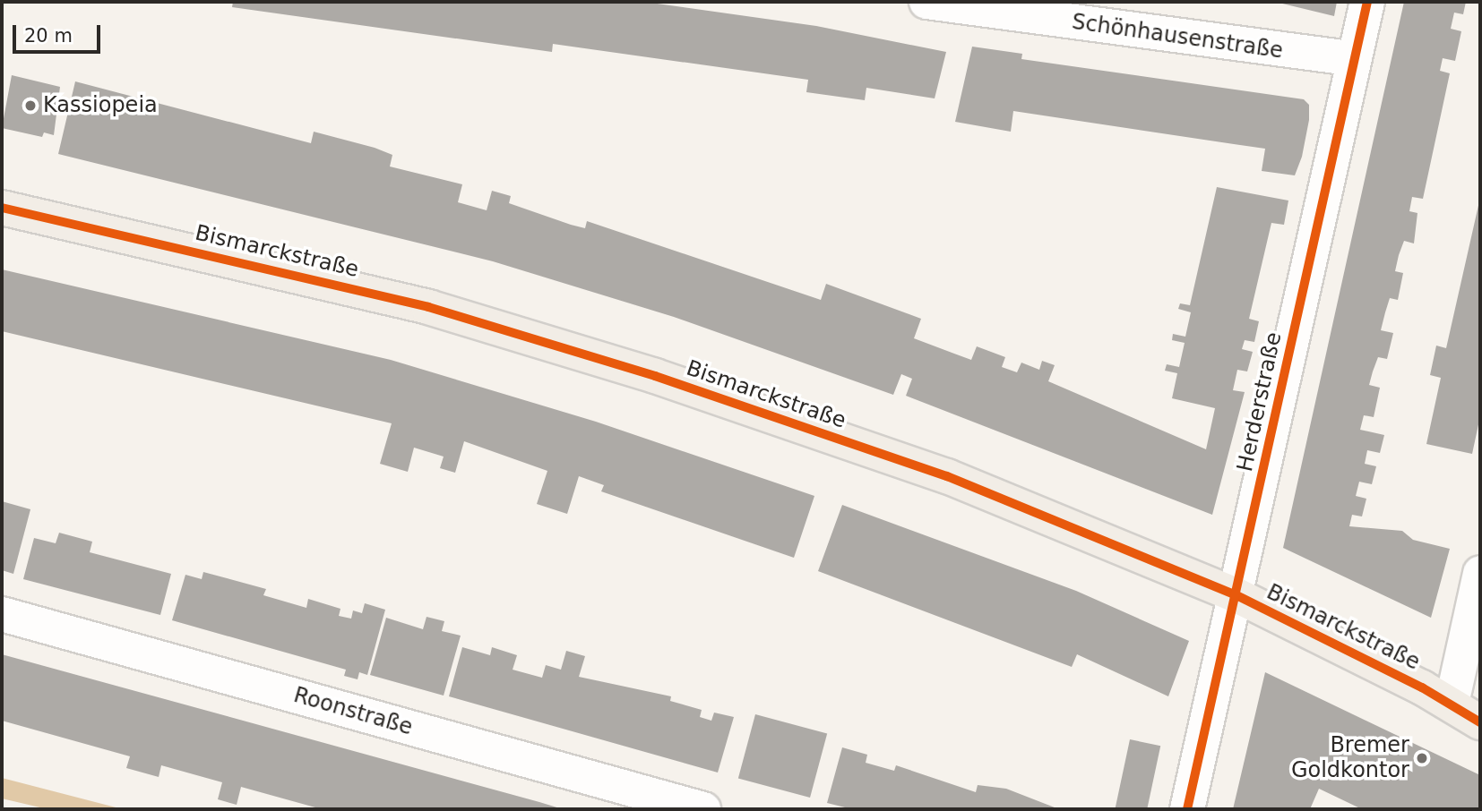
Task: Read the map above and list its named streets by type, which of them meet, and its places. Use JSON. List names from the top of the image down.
{
  "streets": {
    "main road": ["Bismarckstraße"],
    "street": ["Schönhausenstraße", "Herderstraße", "Roonstraße"]
  },
  "crossings": [
    ["Schönhausenstraße", "Herderstraße"],
    ["Bismarckstraße", "Herderstraße"]
  ],
  "places": ["Kassiopeia", "Bremer Goldkontor"],
  "scale_bar": "20 m"
}
